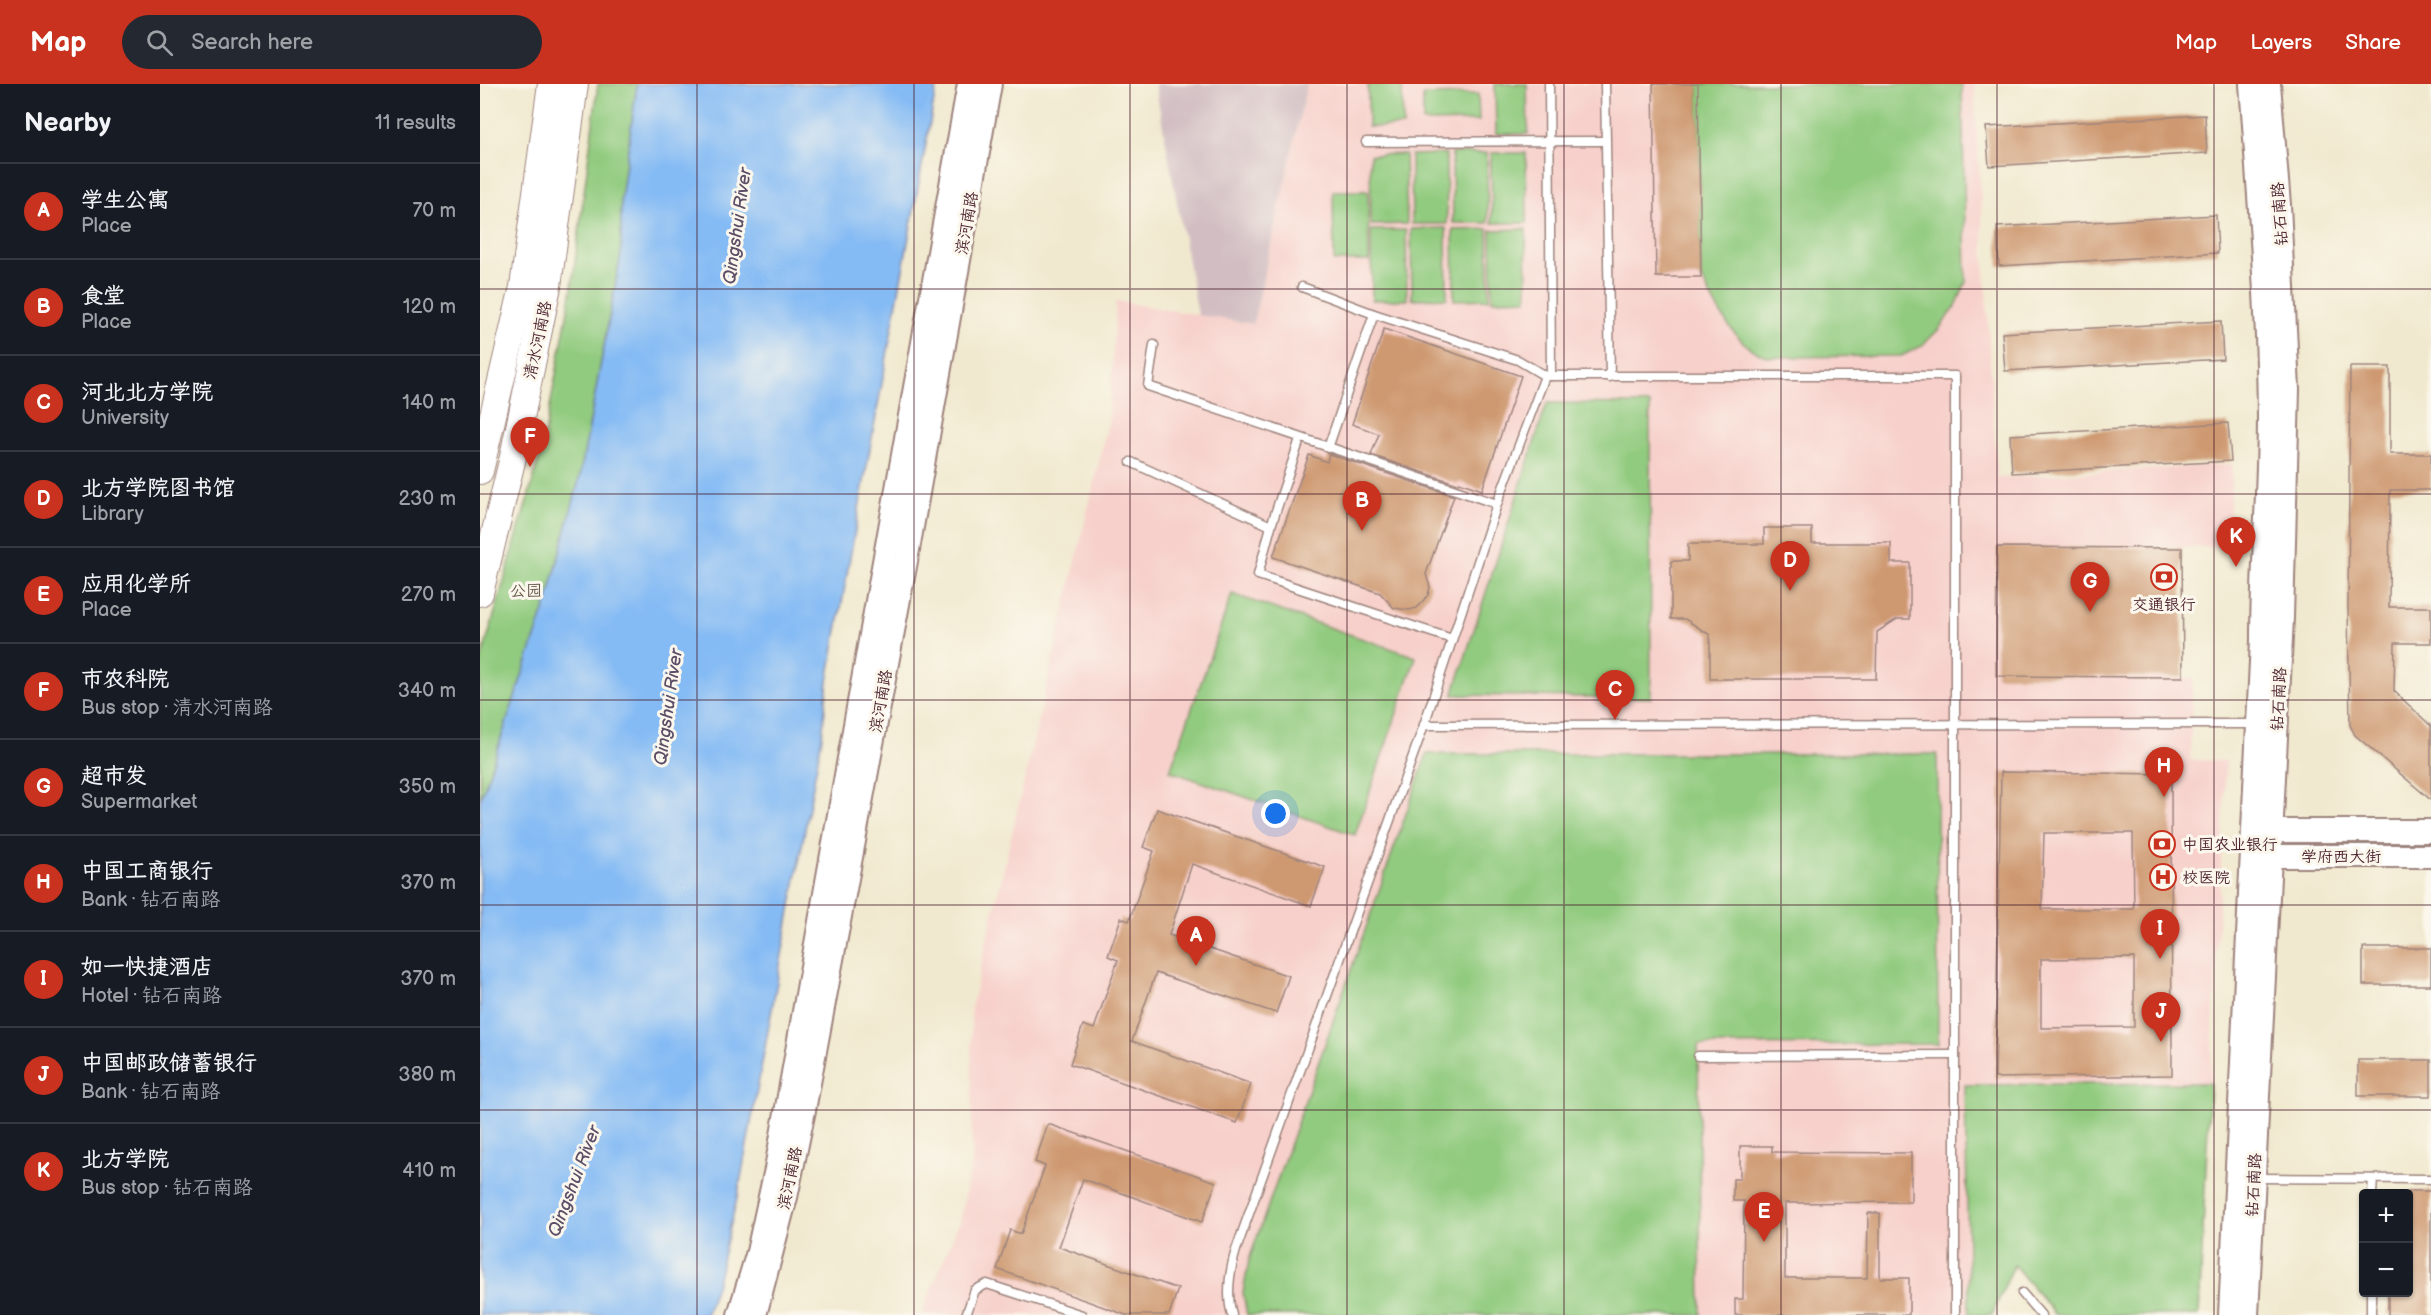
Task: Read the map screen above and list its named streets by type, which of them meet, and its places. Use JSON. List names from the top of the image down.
{
  "streets": {
    "main road": [
      "钻石南路",
      "滨河南路",
      "清水河南路",
      "学府西大街"
    ]
  },
  "crossings": [
    ["钻石南路", "学府西大街"]
  ],
  "water": ["Qingshui River"],
  "parks": ["公园"],
  "places": {
    "bank": ["交通银行", "中国农业银行"],
    "hospital": ["校医院"]
  },
  "page": {
    "header": "Map",
    "search": "Search here",
    "nav": ["Map", "Layers", "Share"],
    "heading": ["Nearby", "11 results"],
    "list": [
      {
        "mark": "A",
        "name": "学生公寓",
        "note": "Place",
        "value": "70 m"
      },
      {
        "mark": "B",
        "name": "食堂",
        "note": "Place",
        "value": "120 m"
      },
      {
        "mark": "C",
        "name": "河北北方学院",
        "note": "University",
        "value": "140 m"
      },
      {
        "mark": "D",
        "name": "北方学院图书馆",
        "note": "Library",
        "value": "230 m"
      },
      {
        "mark": "E",
        "name": "应用化学所",
        "note": "Place",
        "value": "270 m"
      },
      {
        "mark": "F",
        "name": "市农科院",
        "note": "Bus stop · 清水河南路",
        "value": "340 m"
      },
      {
        "mark": "G",
        "name": "超市发",
        "note": "Supermarket",
        "value": "350 m"
      },
      {
        "mark": "H",
        "name": "中国工商银行",
        "note": "Bank · 钻石南路",
        "value": "370 m"
      },
      {
        "mark": "I",
        "name": "如一快捷酒店",
        "note": "Hotel · 钻石南路",
        "value": "370 m"
      },
      {
        "mark": "J",
        "name": "中国邮政储蓄银行",
        "note": "Bank · 钻石南路",
        "value": "380 m"
      },
      {
        "mark": "K",
        "name": "北方学院",
        "note": "Bus stop · 钻石南路",
        "value": "410 m"
      }
    ],
    "pins": [
      "F",
      "B",
      "K",
      "D",
      "G",
      "C",
      "H",
      "I",
      "A",
      "J",
      "E"
    ],
    "map_buttons": ["+", "−"]
  }
}
